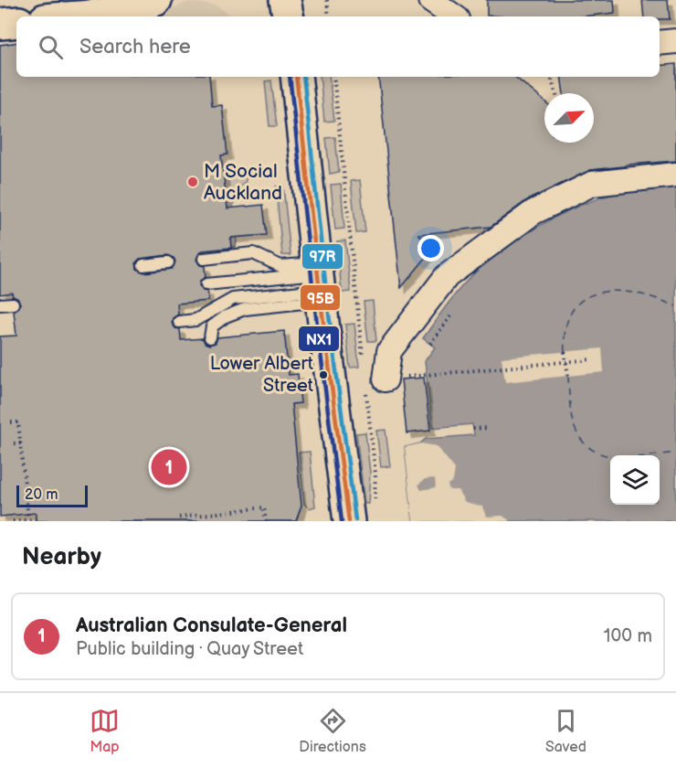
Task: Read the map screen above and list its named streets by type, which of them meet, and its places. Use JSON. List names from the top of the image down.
{
  "places": ["M Social Auckland", "Lower Albert Street"],
  "lines": ["transit line 95B", "transit line NX1", "transit line 97R"],
  "scale_bar": "20 m",
  "north": "top right",
  "page": {
    "search": "Search here",
    "pins": "1",
    "scale": "20 m",
    "heading": "Nearby",
    "list": [
      {
        "mark": "1",
        "name": "Australian Consulate-General",
        "note": "Public building · Quay Street",
        "value": "100 m"
      }
    ],
    "nav": ["Map", "Directions", "Saved"]
  }
}
